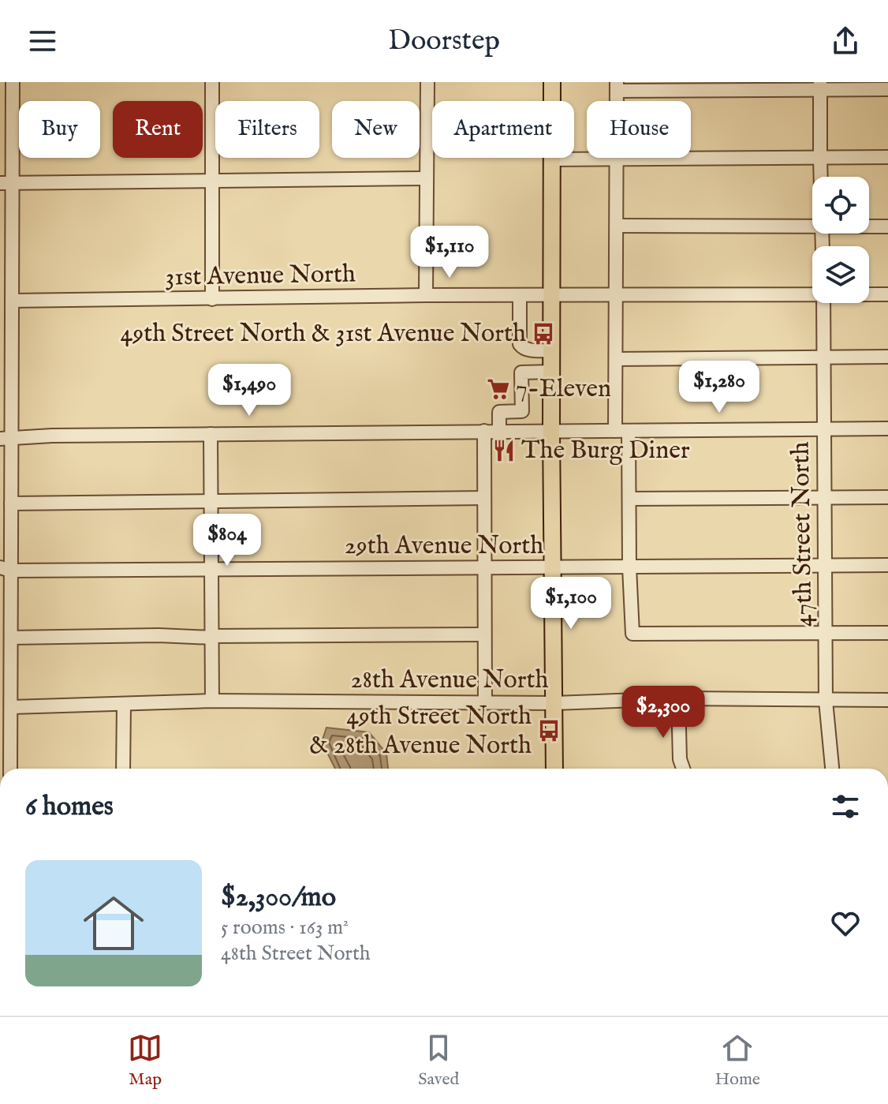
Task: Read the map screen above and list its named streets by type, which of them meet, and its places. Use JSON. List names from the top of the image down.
{
  "streets": {
    "street": [
      "31st Avenue North",
      "47th Street North",
      "29th Avenue North",
      "28th Avenue North"
    ]
  },
  "crossings": [
    ["47th Street North", "29th Avenue North"],
    ["47th Street North", "28th Avenue North"]
  ],
  "places": {
    "bus stop": ["49th Street North & 31st Avenue North", "49th Street North & 28th Avenue North"],
    "supermarket": ["7-Eleven"],
    "restaurant": ["The Burg Diner"]
  },
  "page": {
    "header": "Doorstep",
    "chip": [
      "Buy",
      "Rent",
      "Filters",
      "New",
      "Apartment",
      "House"
    ],
    "price": [
      "$1,110",
      "$1,280",
      "$1,490",
      "$804",
      "$1,100",
      "$2,300"
    ],
    "heading": "6 homes",
    "list": [
      {
        "name": "$2,300/mo",
        "note": "5 rooms · 163 m² · 48th Street North"
      }
    ],
    "tabs": ["Map", "Saved", "Home"]
  }
}
